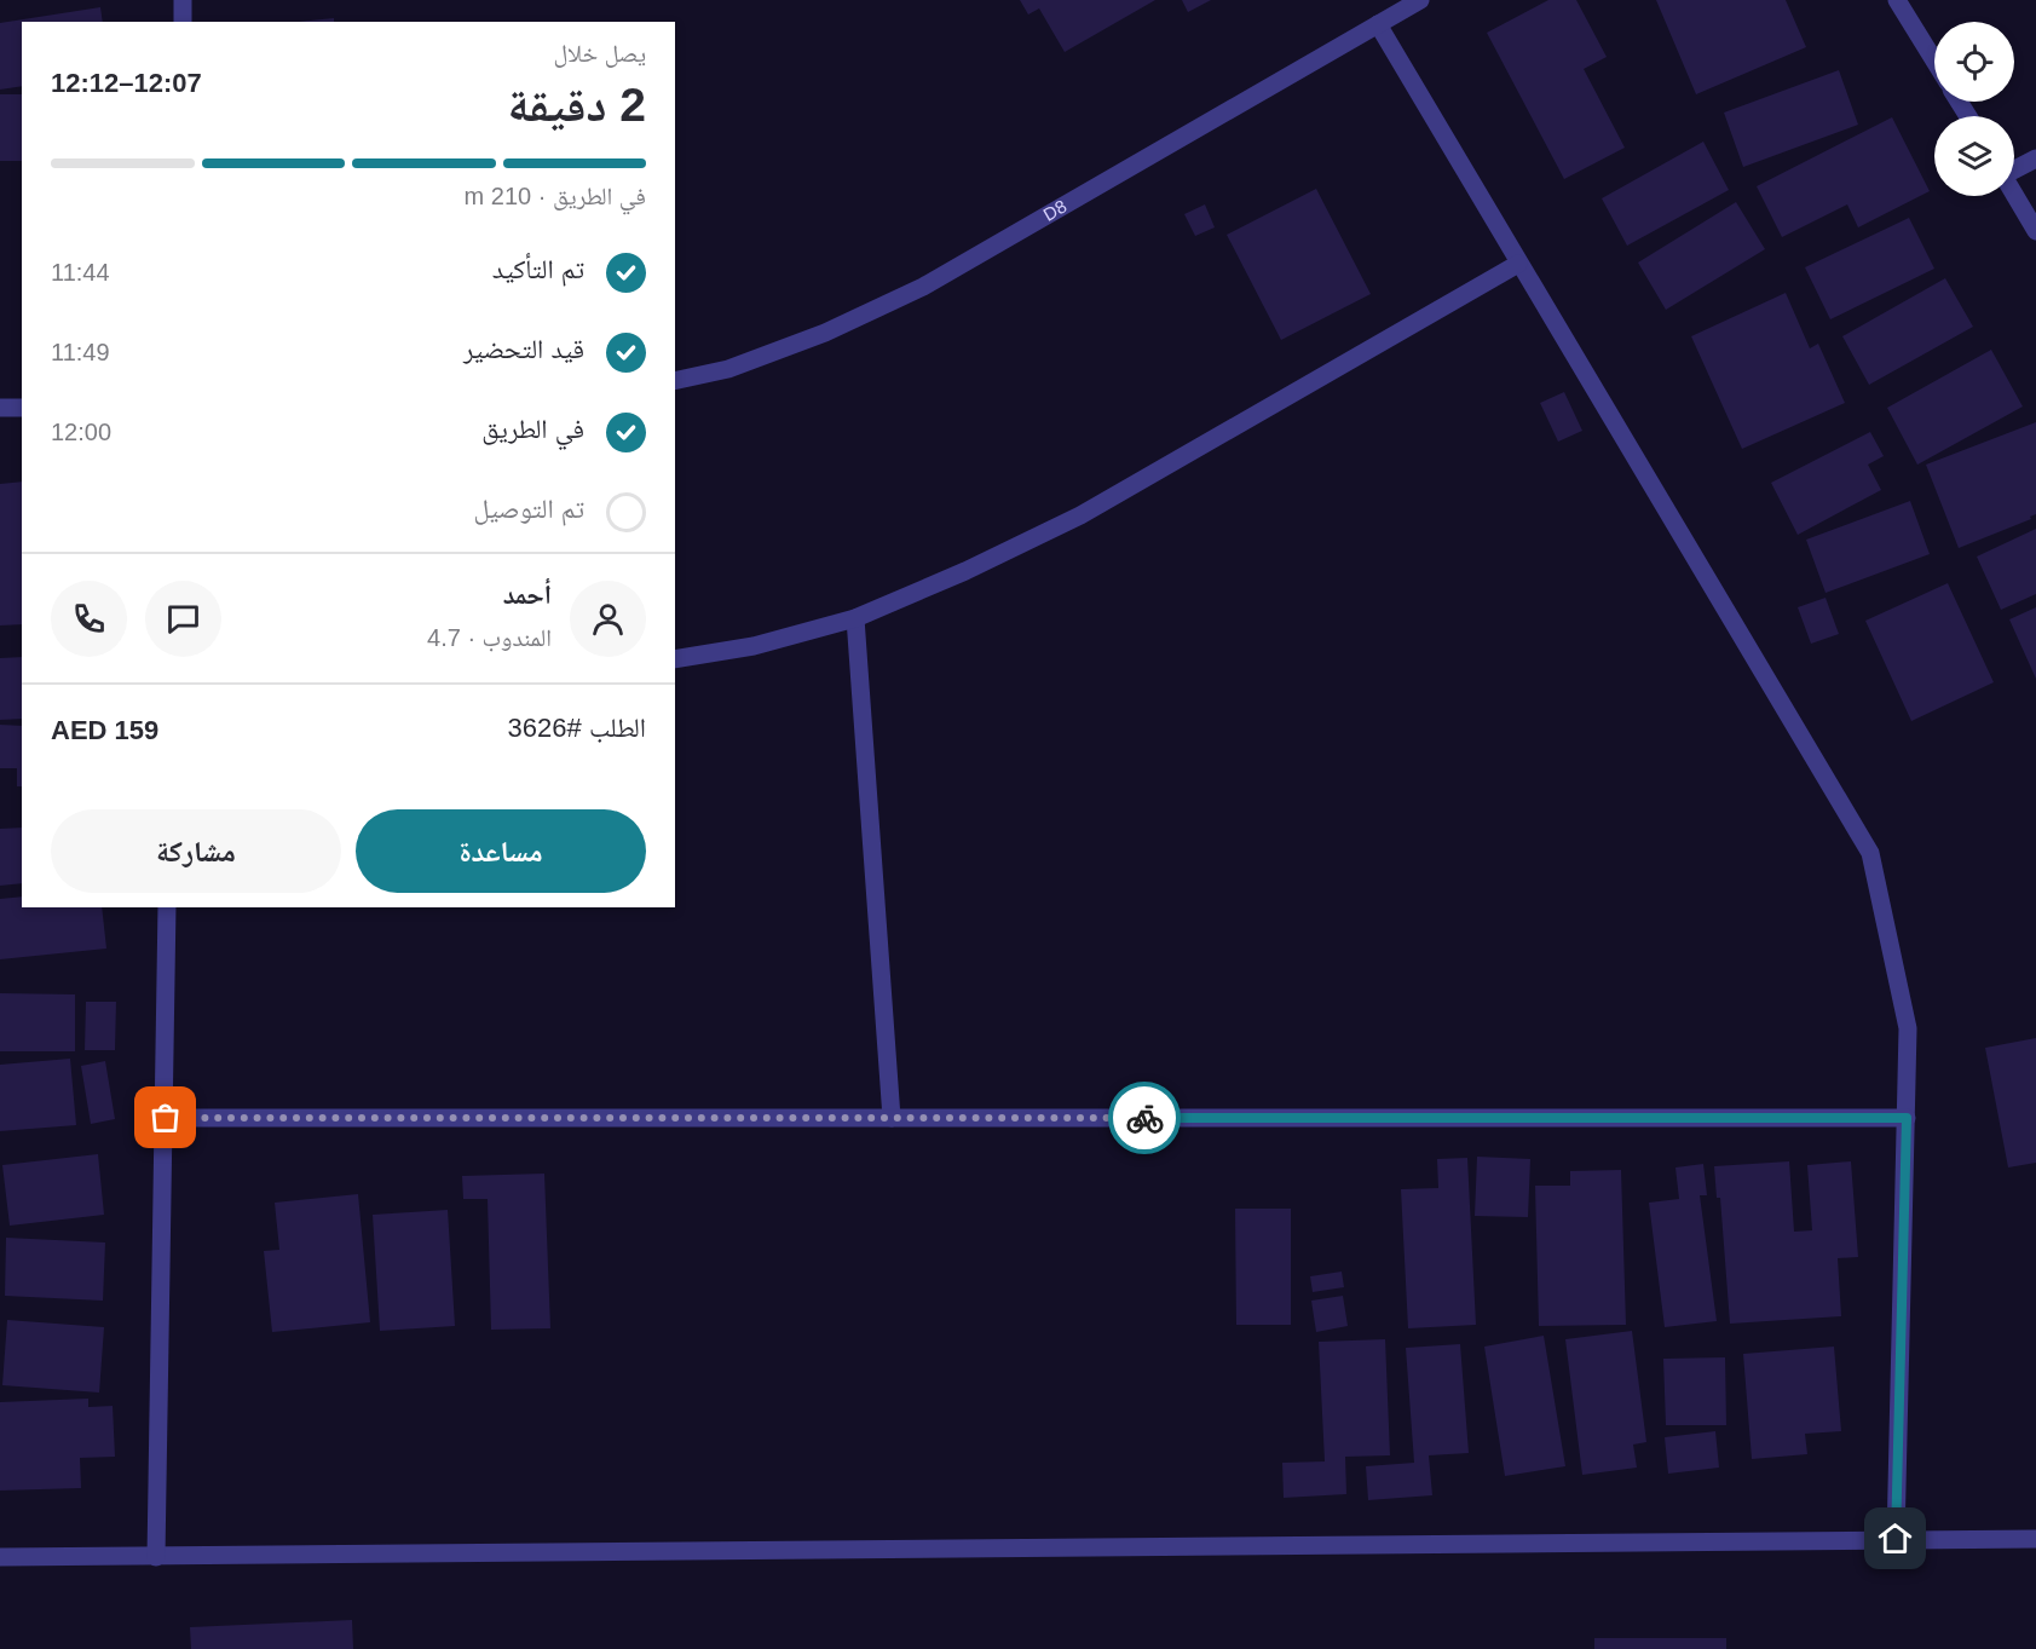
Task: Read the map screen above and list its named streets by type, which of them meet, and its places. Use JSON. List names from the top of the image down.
{
  "streets": {
    "street": ["D8"]
  },
  "page": {
    "heading": ["2 دقيقة", "يصل خلال", "12:07–12:12"],
    "panel": [
      "أحمد",
      "المندوب · 4.7",
      "الطلب #3626",
      "AED 159"
    ],
    "bar": "في الطريق · 210 m",
    "list": [
      ["تم التأكيد", "11:44"],
      ["قيد التحضير", "11:49"],
      ["في الطريق", "12:00"],
      "تم التوصيل"
    ],
    "buttons": ["مساعدة", "مشاركة"]
  }
}
